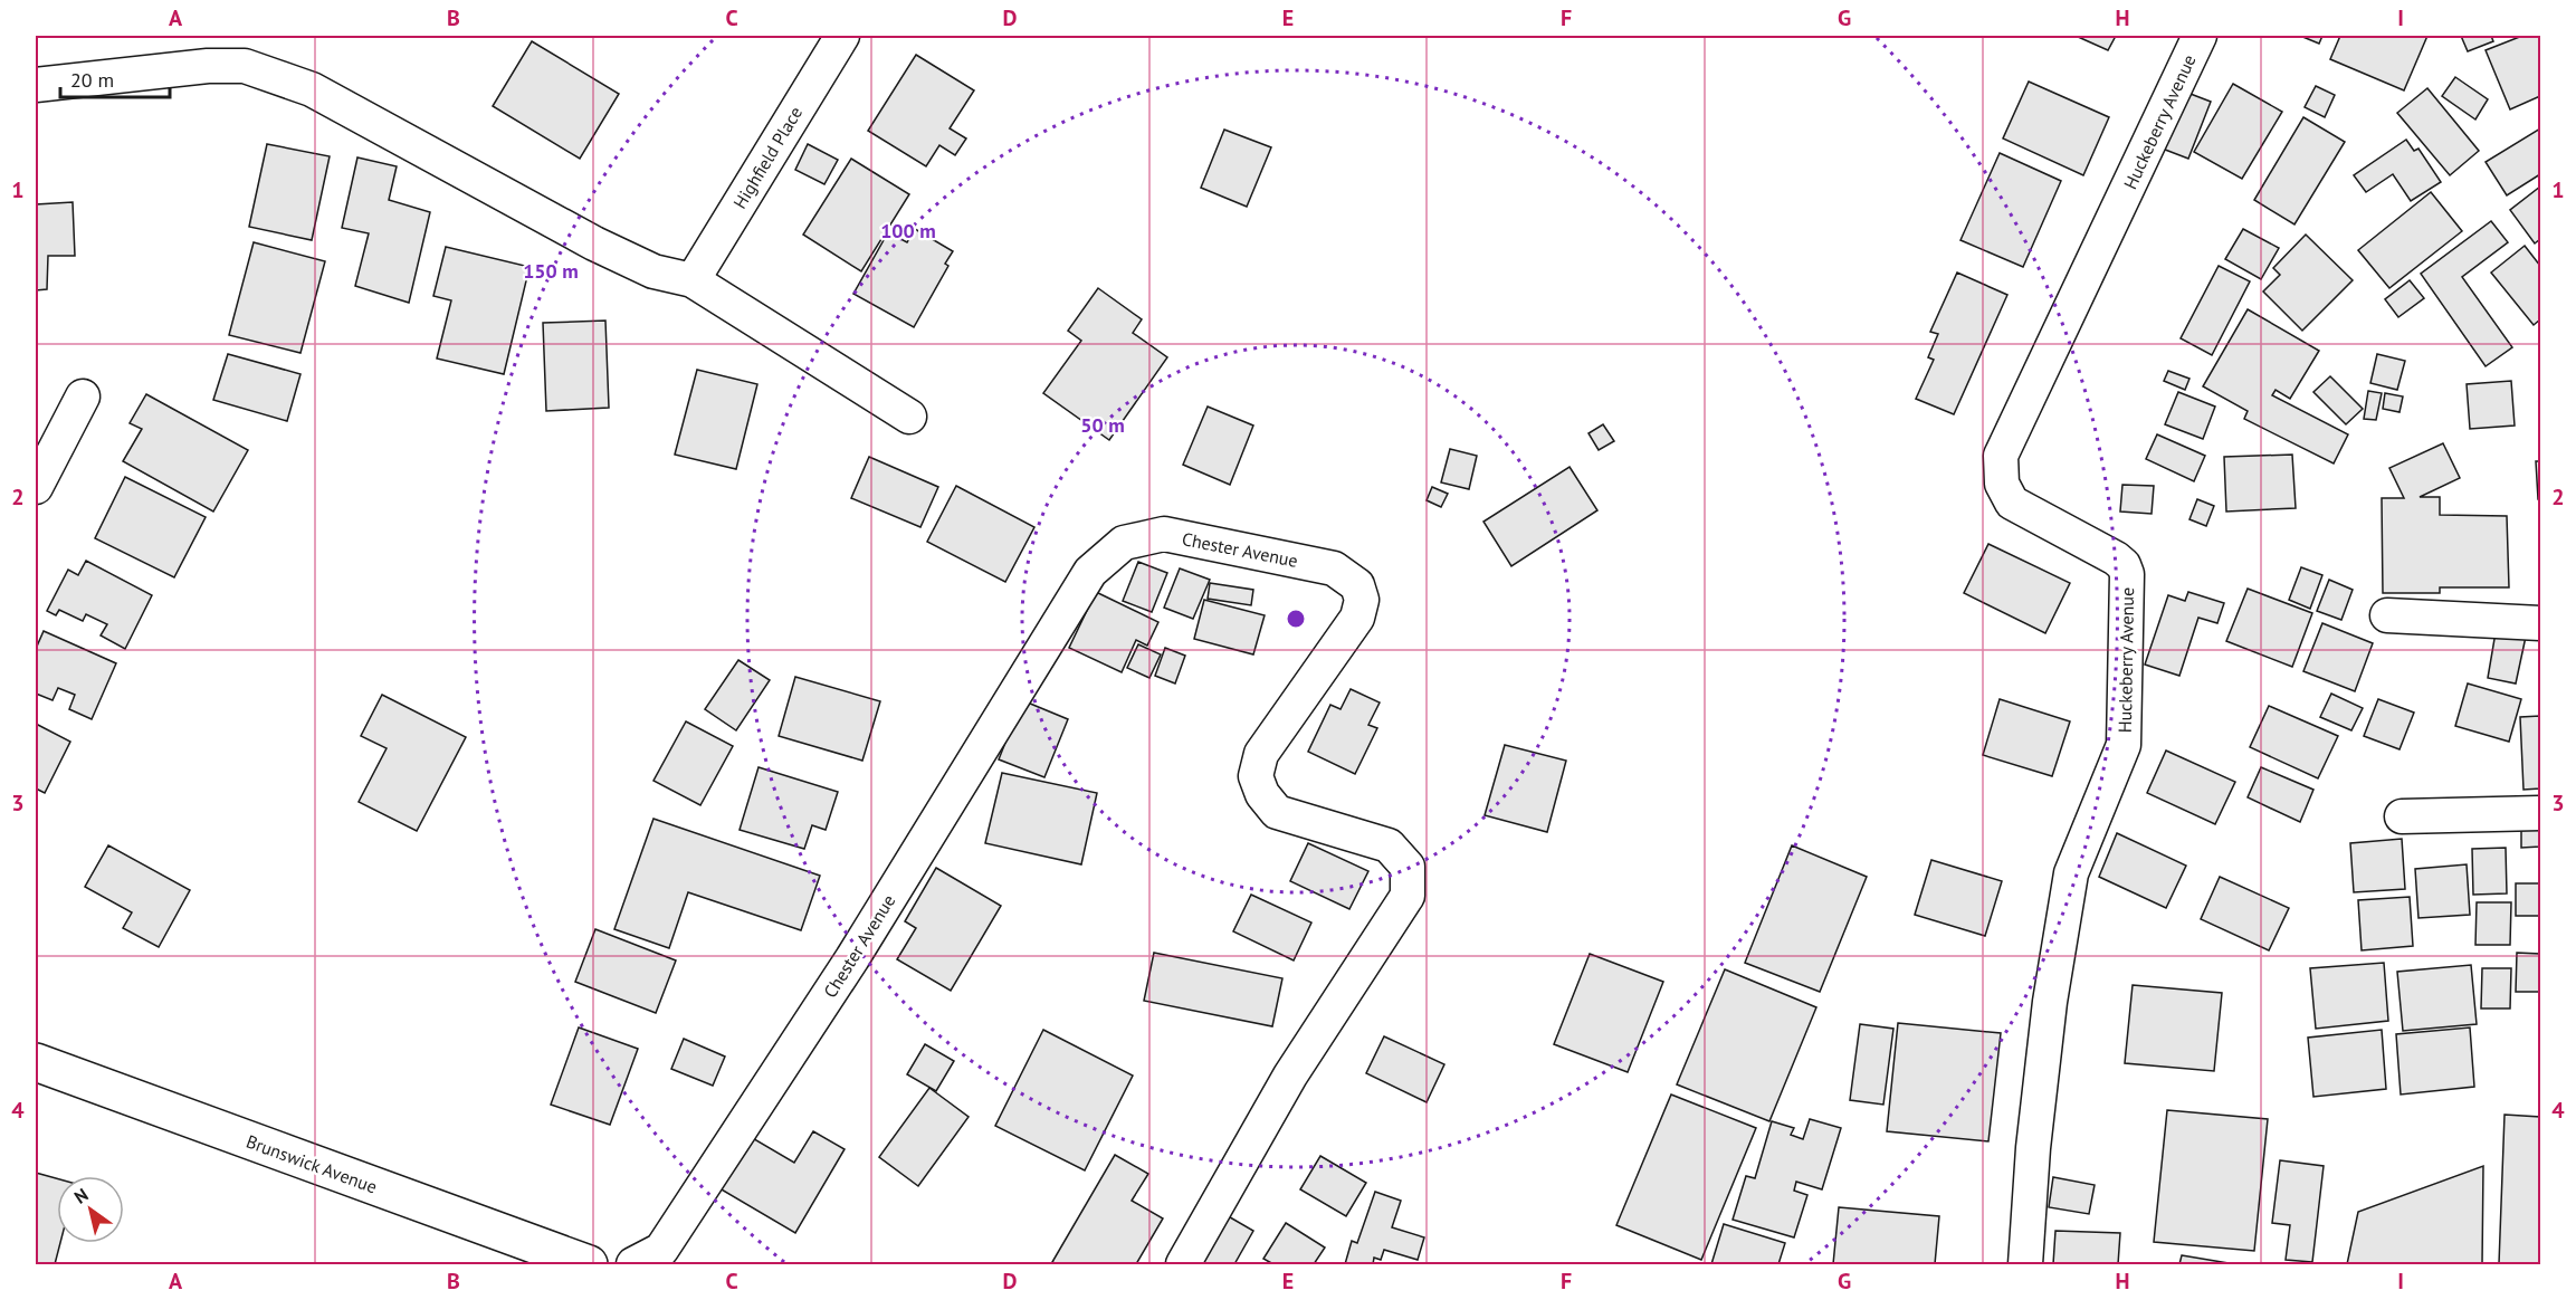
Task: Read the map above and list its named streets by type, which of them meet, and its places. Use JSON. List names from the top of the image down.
{
  "streets": {
    "main road": ["Brunswick Avenue"],
    "street": ["Huckeberry Avenue", "Highfield Place", "Chester Avenue"]
  },
  "scale_bar": "20 m",
  "north": "top left",
  "grid": {
    "columns": [
      "A",
      "B",
      "C",
      "D",
      "E",
      "F",
      "G",
      "H",
      "I"
    ],
    "rows": [
      "1",
      "2",
      "3",
      "4"
    ]
  },
  "rings": ["100 m", "150 m", "50 m"]
}
